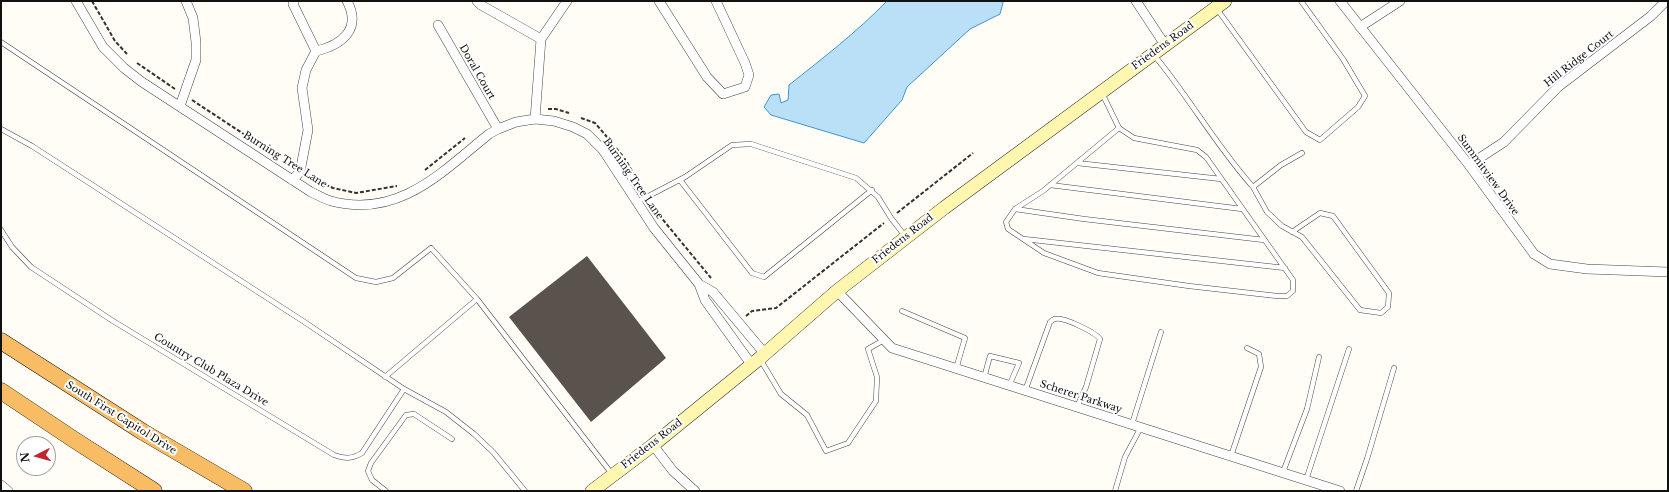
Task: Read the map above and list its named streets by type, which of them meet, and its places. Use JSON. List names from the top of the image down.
{
  "streets": {
    "highway": ["South First Capitol Drive"],
    "main road": ["Friedens Road"],
    "street": [
      "Hill Ridge Court",
      "Doral Court",
      "Burning Tree Lane",
      "Summitview Drive",
      "Scherer Parkway"
    ],
    "lane": ["Country Club Plaza Drive"]
  },
  "crossings": [
    ["Friedens Road", "Burning Tree Lane"],
    ["Friedens Road", "Scherer Parkway"],
    ["Hill Ridge Court", "Summitview Drive"],
    ["Doral Court", "Burning Tree Lane"]
  ],
  "north": "left"
}
